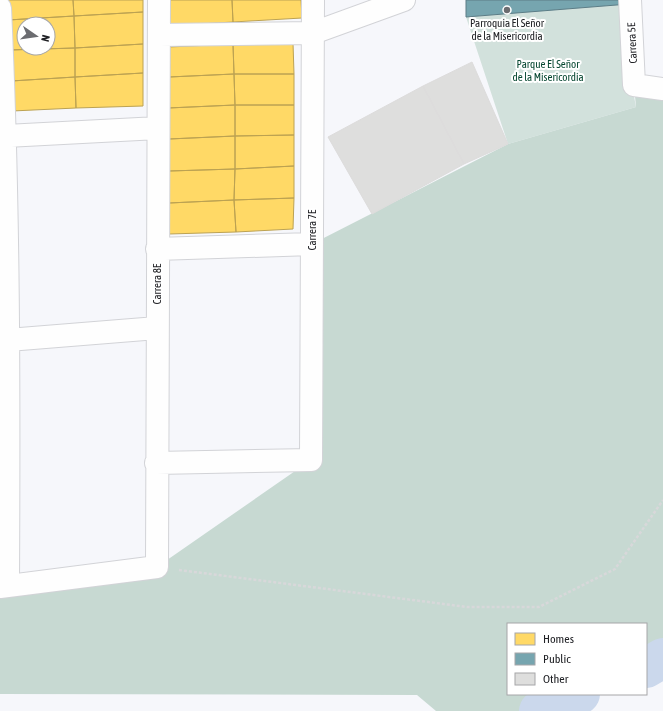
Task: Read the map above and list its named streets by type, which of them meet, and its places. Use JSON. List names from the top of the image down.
{
  "streets": {
    "street": ["Carrera 5E", "Carrera 7E", "Carrera 8E"]
  },
  "crossings": [
    ["Carrera 7E", "Carrera 8E"]
  ],
  "parks": ["Parque El Señor de la Misericordia"],
  "places": ["Parroquia El Señor de la Misericordia"],
  "legend": ["Homes", "Public", "Other"],
  "north": "right"
}
